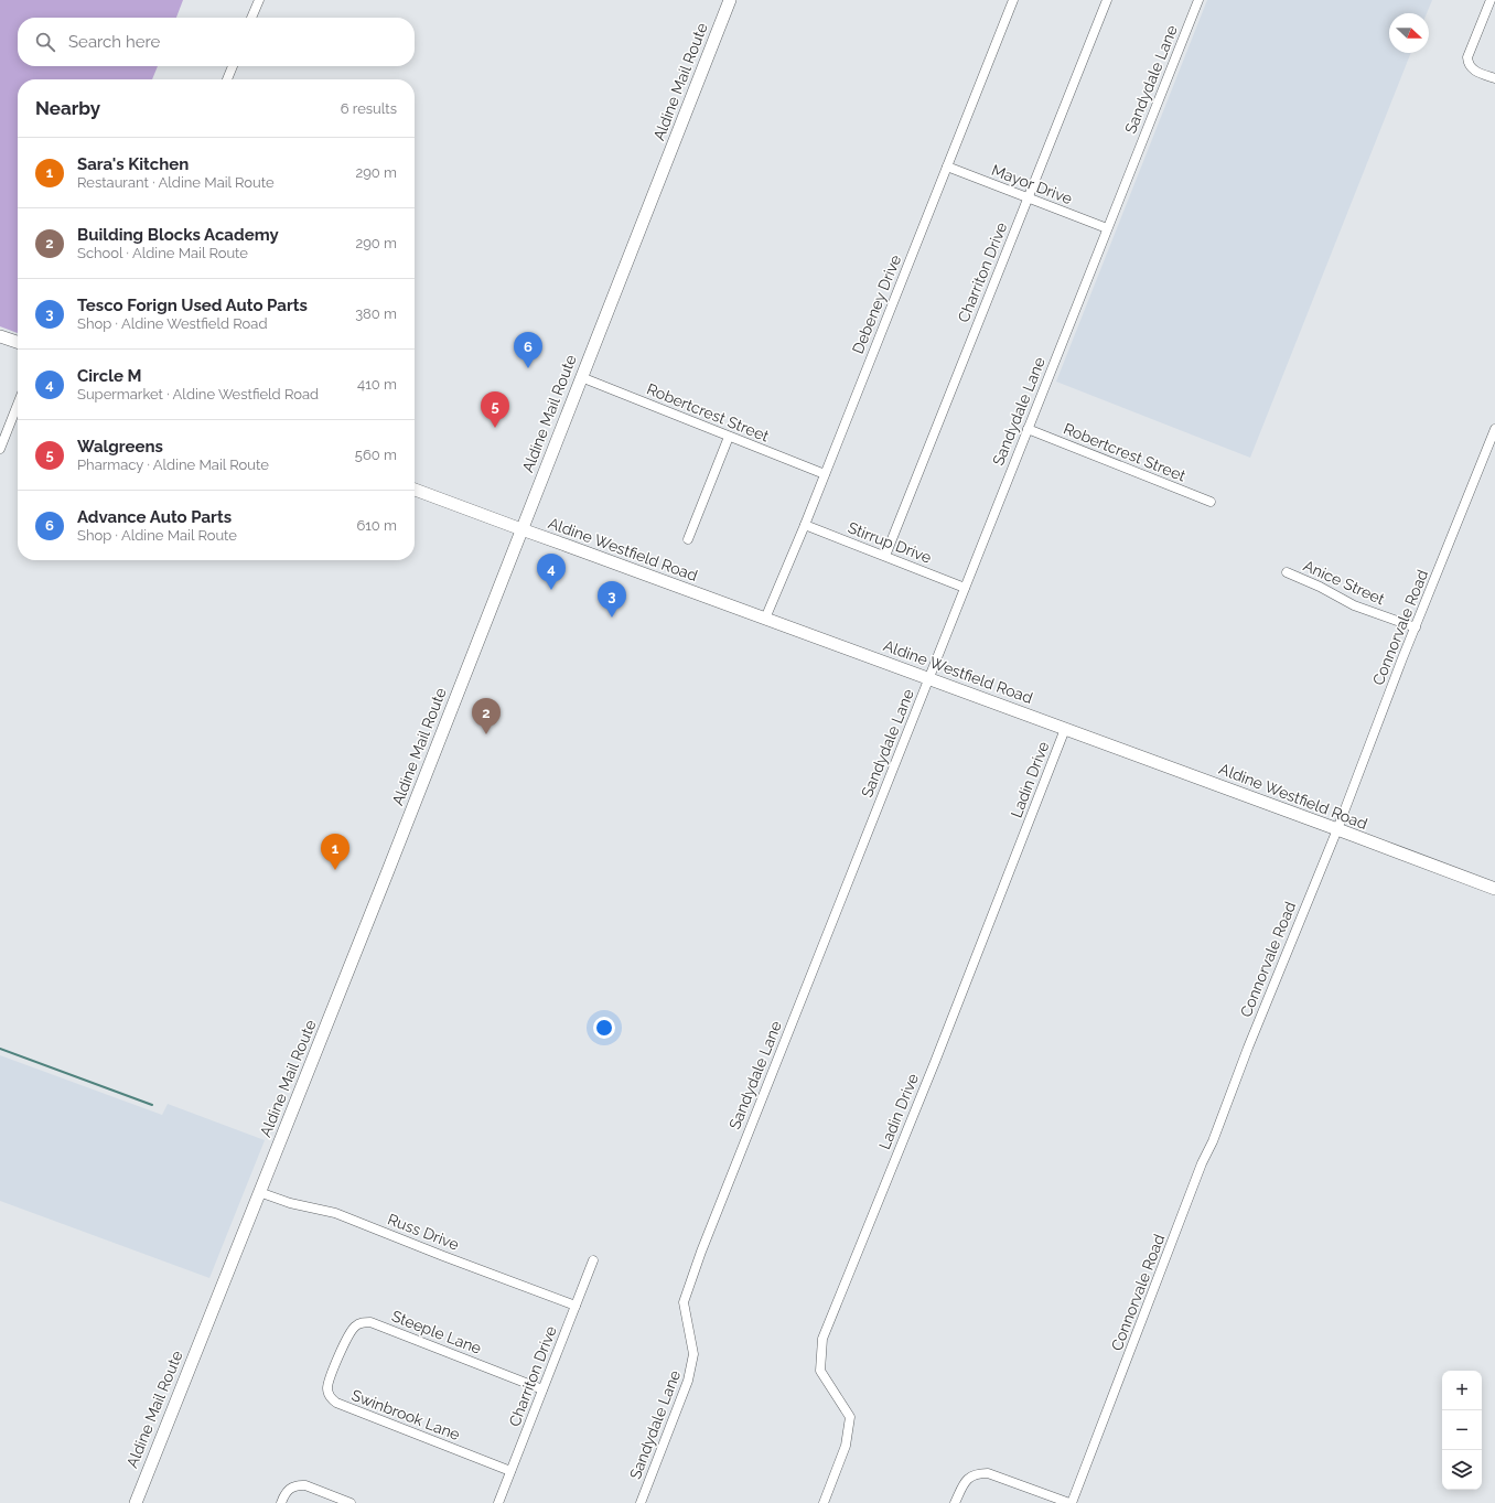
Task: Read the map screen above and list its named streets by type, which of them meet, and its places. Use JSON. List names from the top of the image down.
{
  "streets": {
    "main road": ["Aldine Mail Route", "Aldine Westfield Road"],
    "street": [
      "Sandydale Lane",
      "Mayor Drive",
      "Charriton Drive",
      "Debeney Drive",
      "Robertcrest Street",
      "Stirrup Drive",
      "Anice Street",
      "Connorvale Road",
      "Ladin Drive",
      "Russ Drive",
      "Steeple Lane",
      "Swinbrook Lane"
    ]
  },
  "crossings": [
    ["Sandydale Lane", "Mayor Drive"],
    ["Sandydale Lane", "Robertcrest Street"],
    ["Sandydale Lane", "Stirrup Drive"],
    ["Sandydale Lane", "Aldine Westfield Road"],
    ["Aldine Mail Route", "Robertcrest Street"],
    ["Aldine Mail Route", "Aldine Westfield Road"],
    ["Aldine Mail Route", "Russ Drive"],
    ["Mayor Drive", "Charriton Drive"],
    ["Mayor Drive", "Debeney Drive"],
    ["Charriton Drive", "Stirrup Drive"],
    ["Charriton Drive", "Russ Drive"],
    ["Charriton Drive", "Steeple Lane"],
    ["Charriton Drive", "Swinbrook Lane"],
    ["Debeney Drive", "Robertcrest Street"],
    ["Debeney Drive", "Stirrup Drive"],
    ["Debeney Drive", "Aldine Westfield Road"],
    ["Aldine Westfield Road", "Connorvale Road"],
    ["Aldine Westfield Road", "Ladin Drive"],
    ["Anice Street", "Connorvale Road"],
    ["Steeple Lane", "Swinbrook Lane"]
  ],
  "north": "right",
  "page": {
    "search": "Search here",
    "heading": ["Nearby", "6 results"],
    "list": [
      {
        "mark": "1",
        "name": "Sara's Kitchen",
        "note": "Restaurant · Aldine Mail Route",
        "value": "290 m"
      },
      {
        "mark": "2",
        "name": "Building Blocks Academy",
        "note": "School · Aldine Mail Route",
        "value": "290 m"
      },
      {
        "mark": "3",
        "name": "Tesco Forign Used Auto Parts",
        "note": "Shop · Aldine Westfield Road",
        "value": "380 m"
      },
      {
        "mark": "4",
        "name": "Circle M",
        "note": "Supermarket · Aldine Westfield Road",
        "value": "410 m"
      },
      {
        "mark": "5",
        "name": "Walgreens",
        "note": "Pharmacy · Aldine Mail Route",
        "value": "560 m"
      },
      {
        "mark": "6",
        "name": "Advance Auto Parts",
        "note": "Shop · Aldine Mail Route",
        "value": "610 m"
      }
    ],
    "pins": [
      "6",
      "5",
      "4",
      "3",
      "2",
      "1"
    ],
    "map_buttons": ["+", "−"]
  }
}
